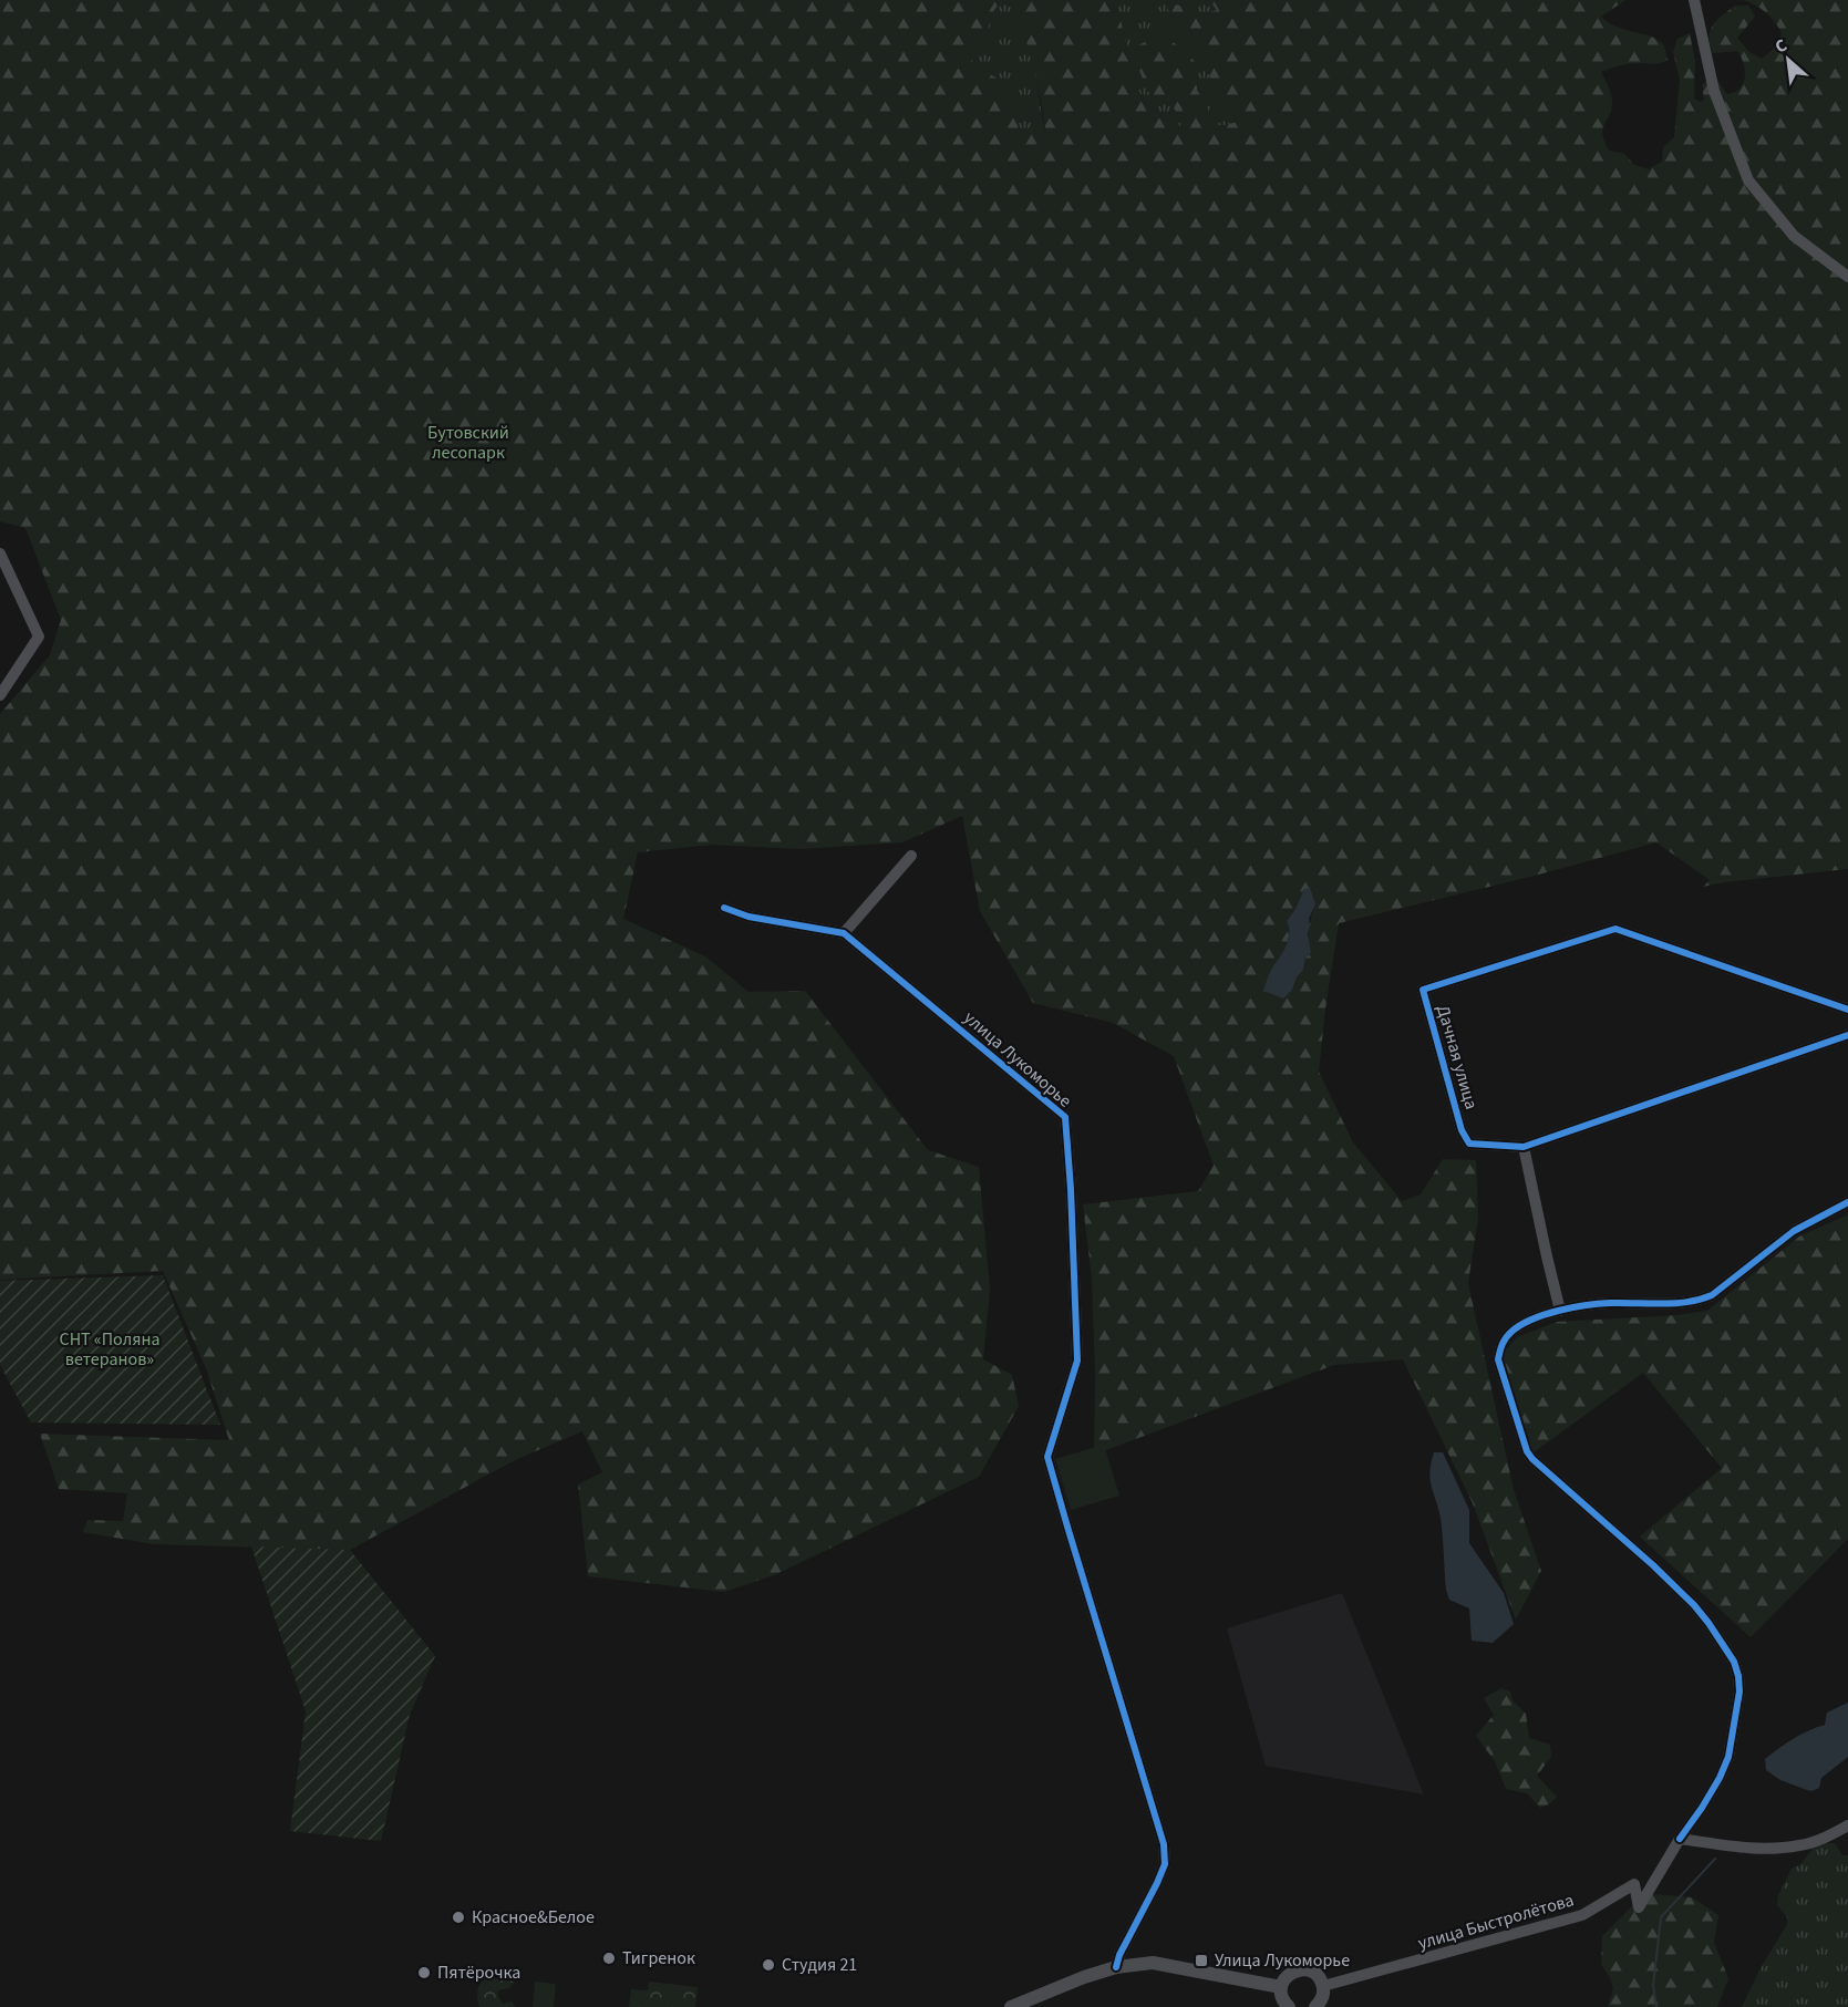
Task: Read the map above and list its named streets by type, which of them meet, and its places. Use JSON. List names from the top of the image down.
{
  "streets": {
    "street": ["Дачная улица", "улица Лукоморье", "улица Быстролётова"]
  },
  "parks": ["Бутовский лесопарк", "СНТ «Поляна ветеранов»"],
  "places": {
    "other": [
      "Красное&Белое",
      "Тигренок",
      "Студия 21",
      "Пятёрочка"
    ],
    "transit": ["Улица Лукоморье"]
  },
  "north": "top left"
}
